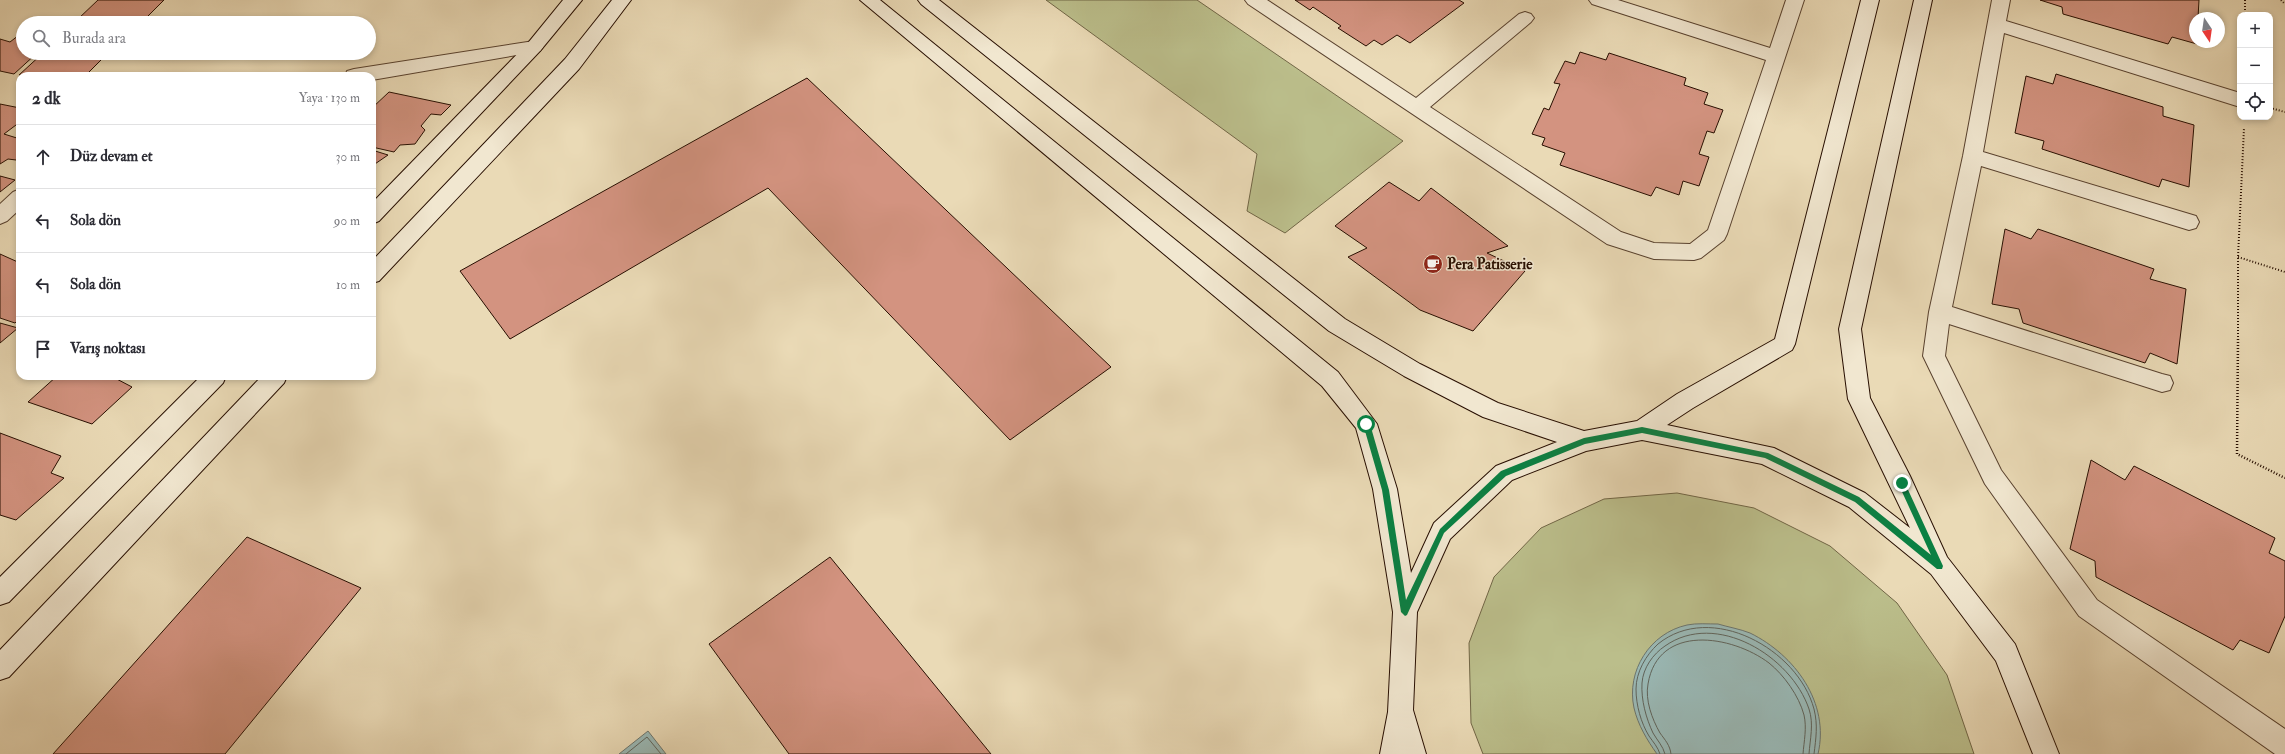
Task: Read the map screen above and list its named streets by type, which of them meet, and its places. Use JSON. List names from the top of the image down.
{
  "places": {
    "cafe": ["Pera Patisserie"]
  },
  "north": "bottom",
  "page": {
    "map_buttons": ["+", "−"],
    "search": "Burada ara",
    "heading": ["2 dk", "Yaya · 130 m"],
    "list": [
      ["Düz devam et", "30 m"],
      ["Sola dön", "90 m"],
      ["Sola dön", "10 m"],
      "Varış noktası"
    ]
  }
}
